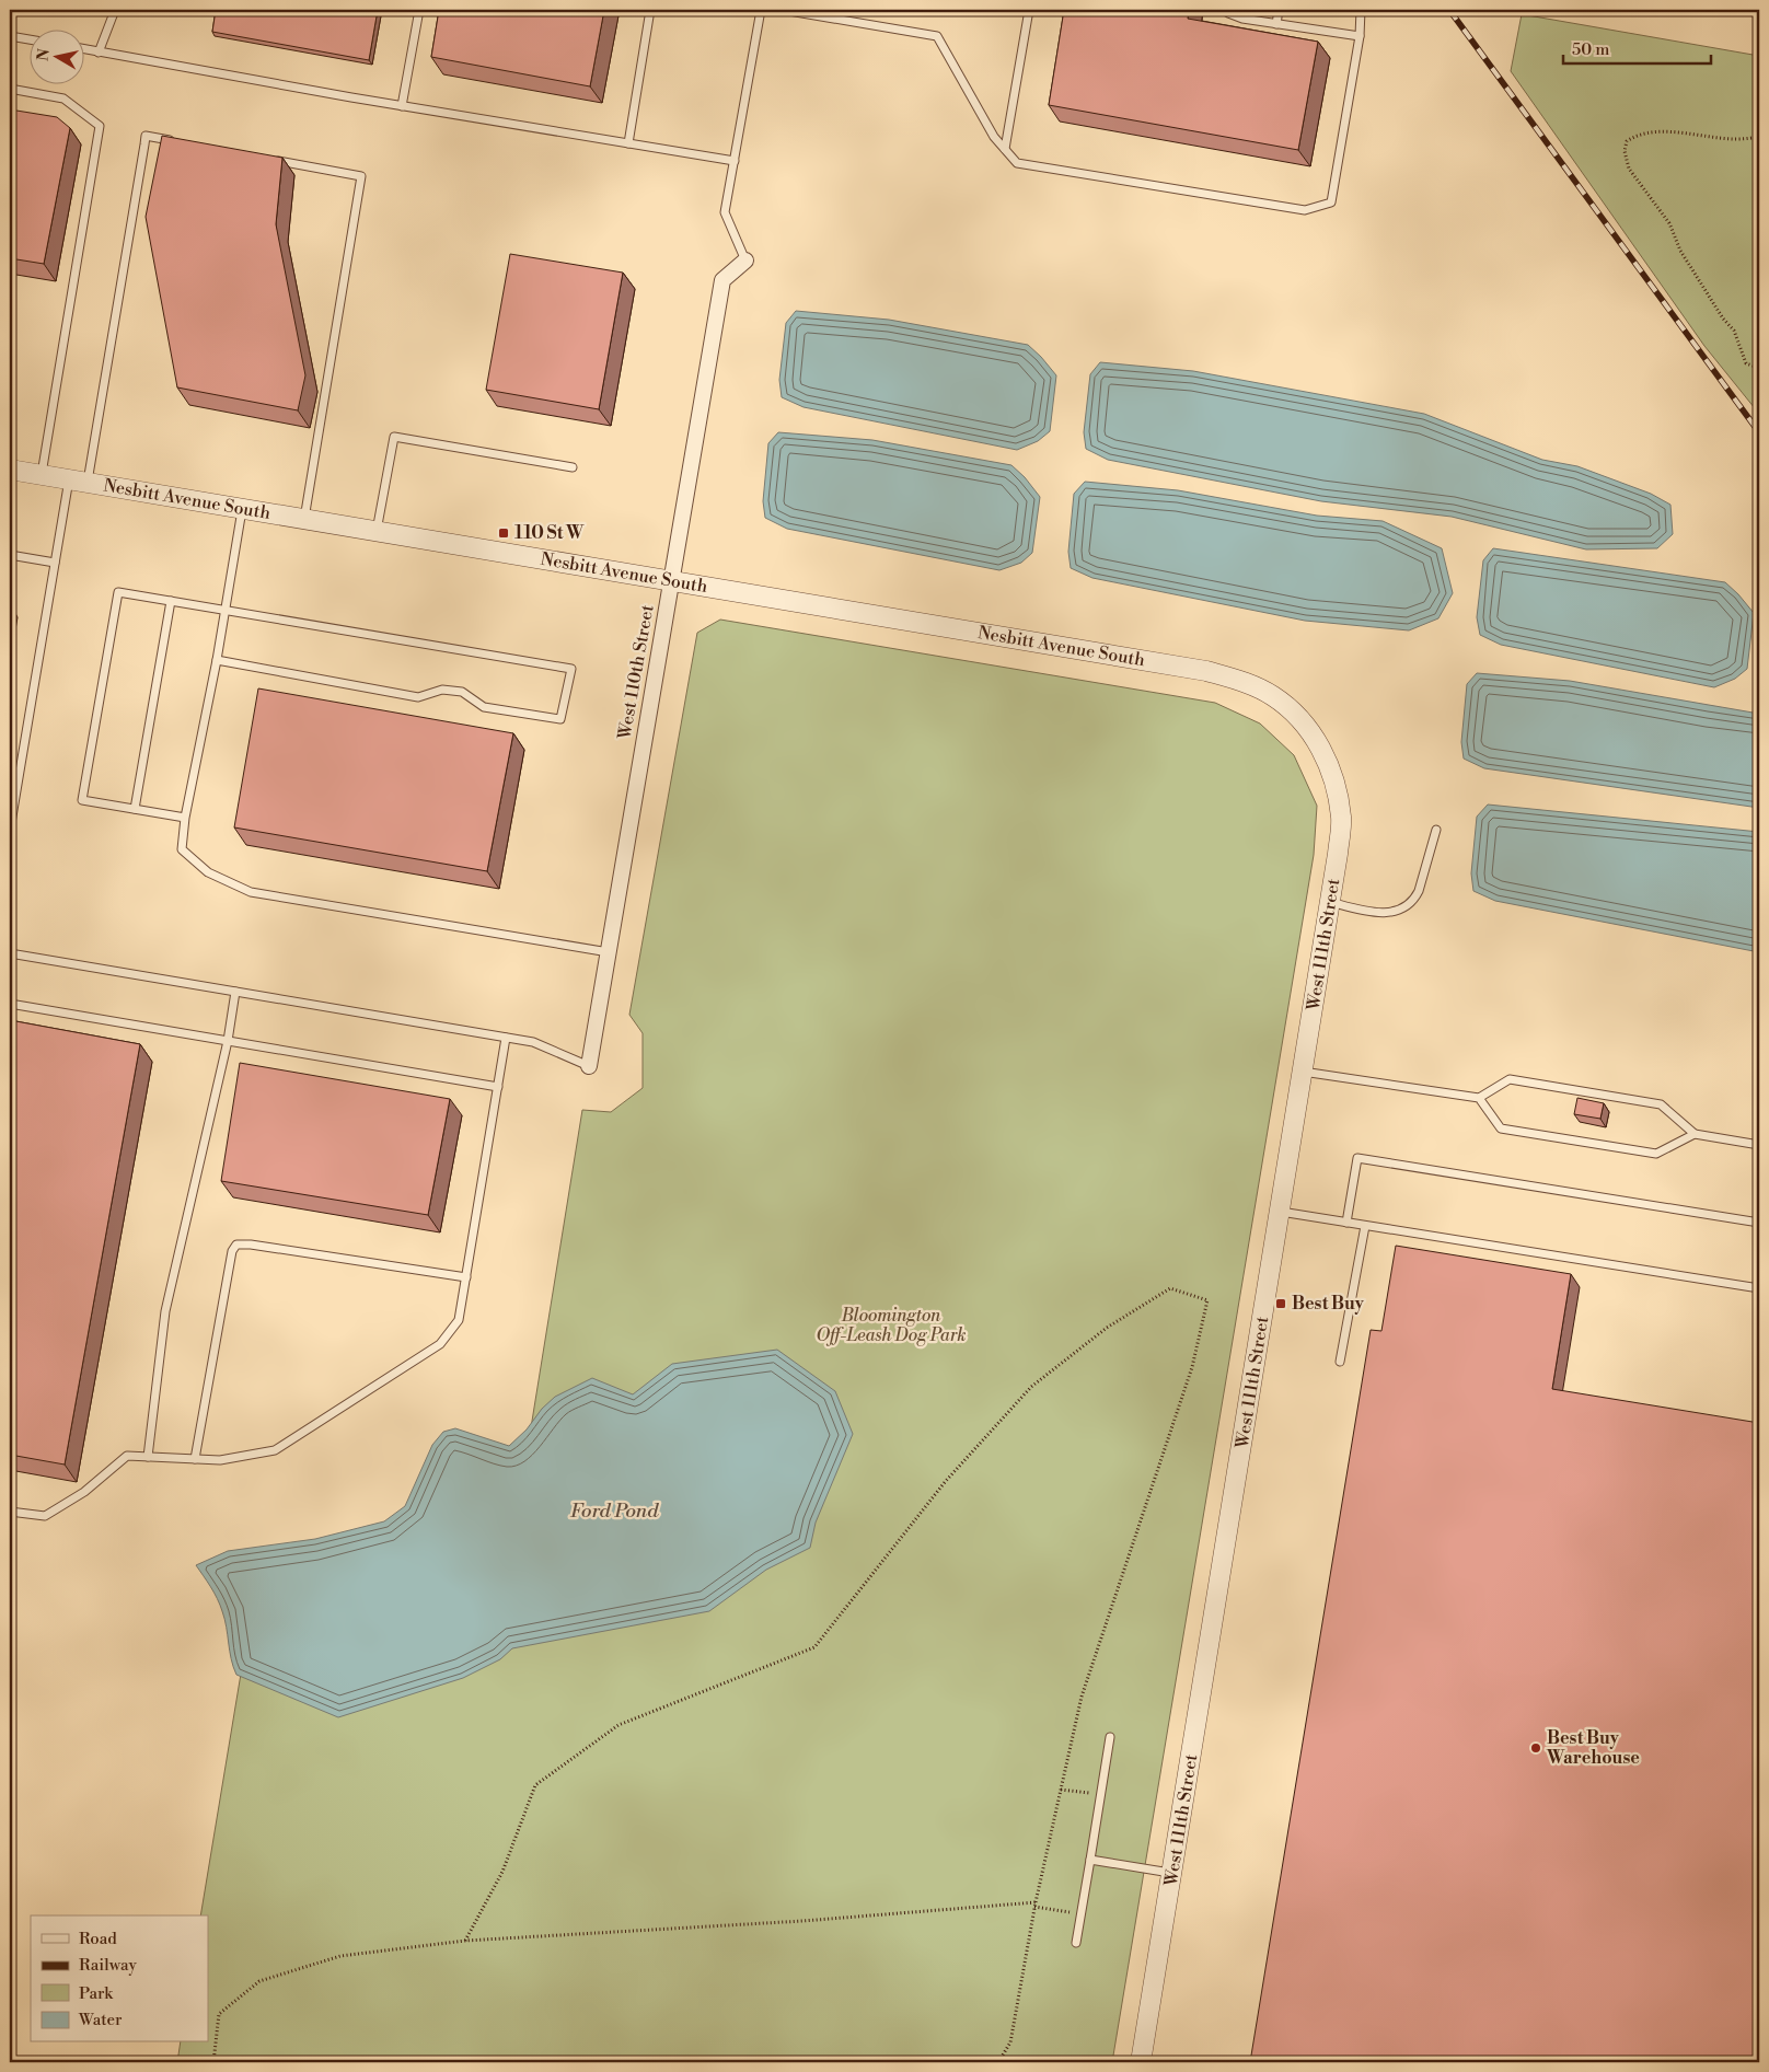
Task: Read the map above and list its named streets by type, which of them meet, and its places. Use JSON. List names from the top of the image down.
{
  "streets": {
    "street": ["Nesbitt Avenue South", "West 110th Street", "West 111th Street"]
  },
  "crossings": [
    ["Nesbitt Avenue South", "West 110th Street"],
    ["Nesbitt Avenue South", "West 111th Street"]
  ],
  "water": ["Ford Pond"],
  "parks": ["Bloomington Off-Leash Dog Park"],
  "places": {
    "transit": ["110 St W", "Best Buy"],
    "other": ["Best Buy Warehouse"]
  },
  "legend": [
    "Road",
    "Railway",
    "Park",
    "Water"
  ],
  "scale_bar": "50 m",
  "north": "left"
}
